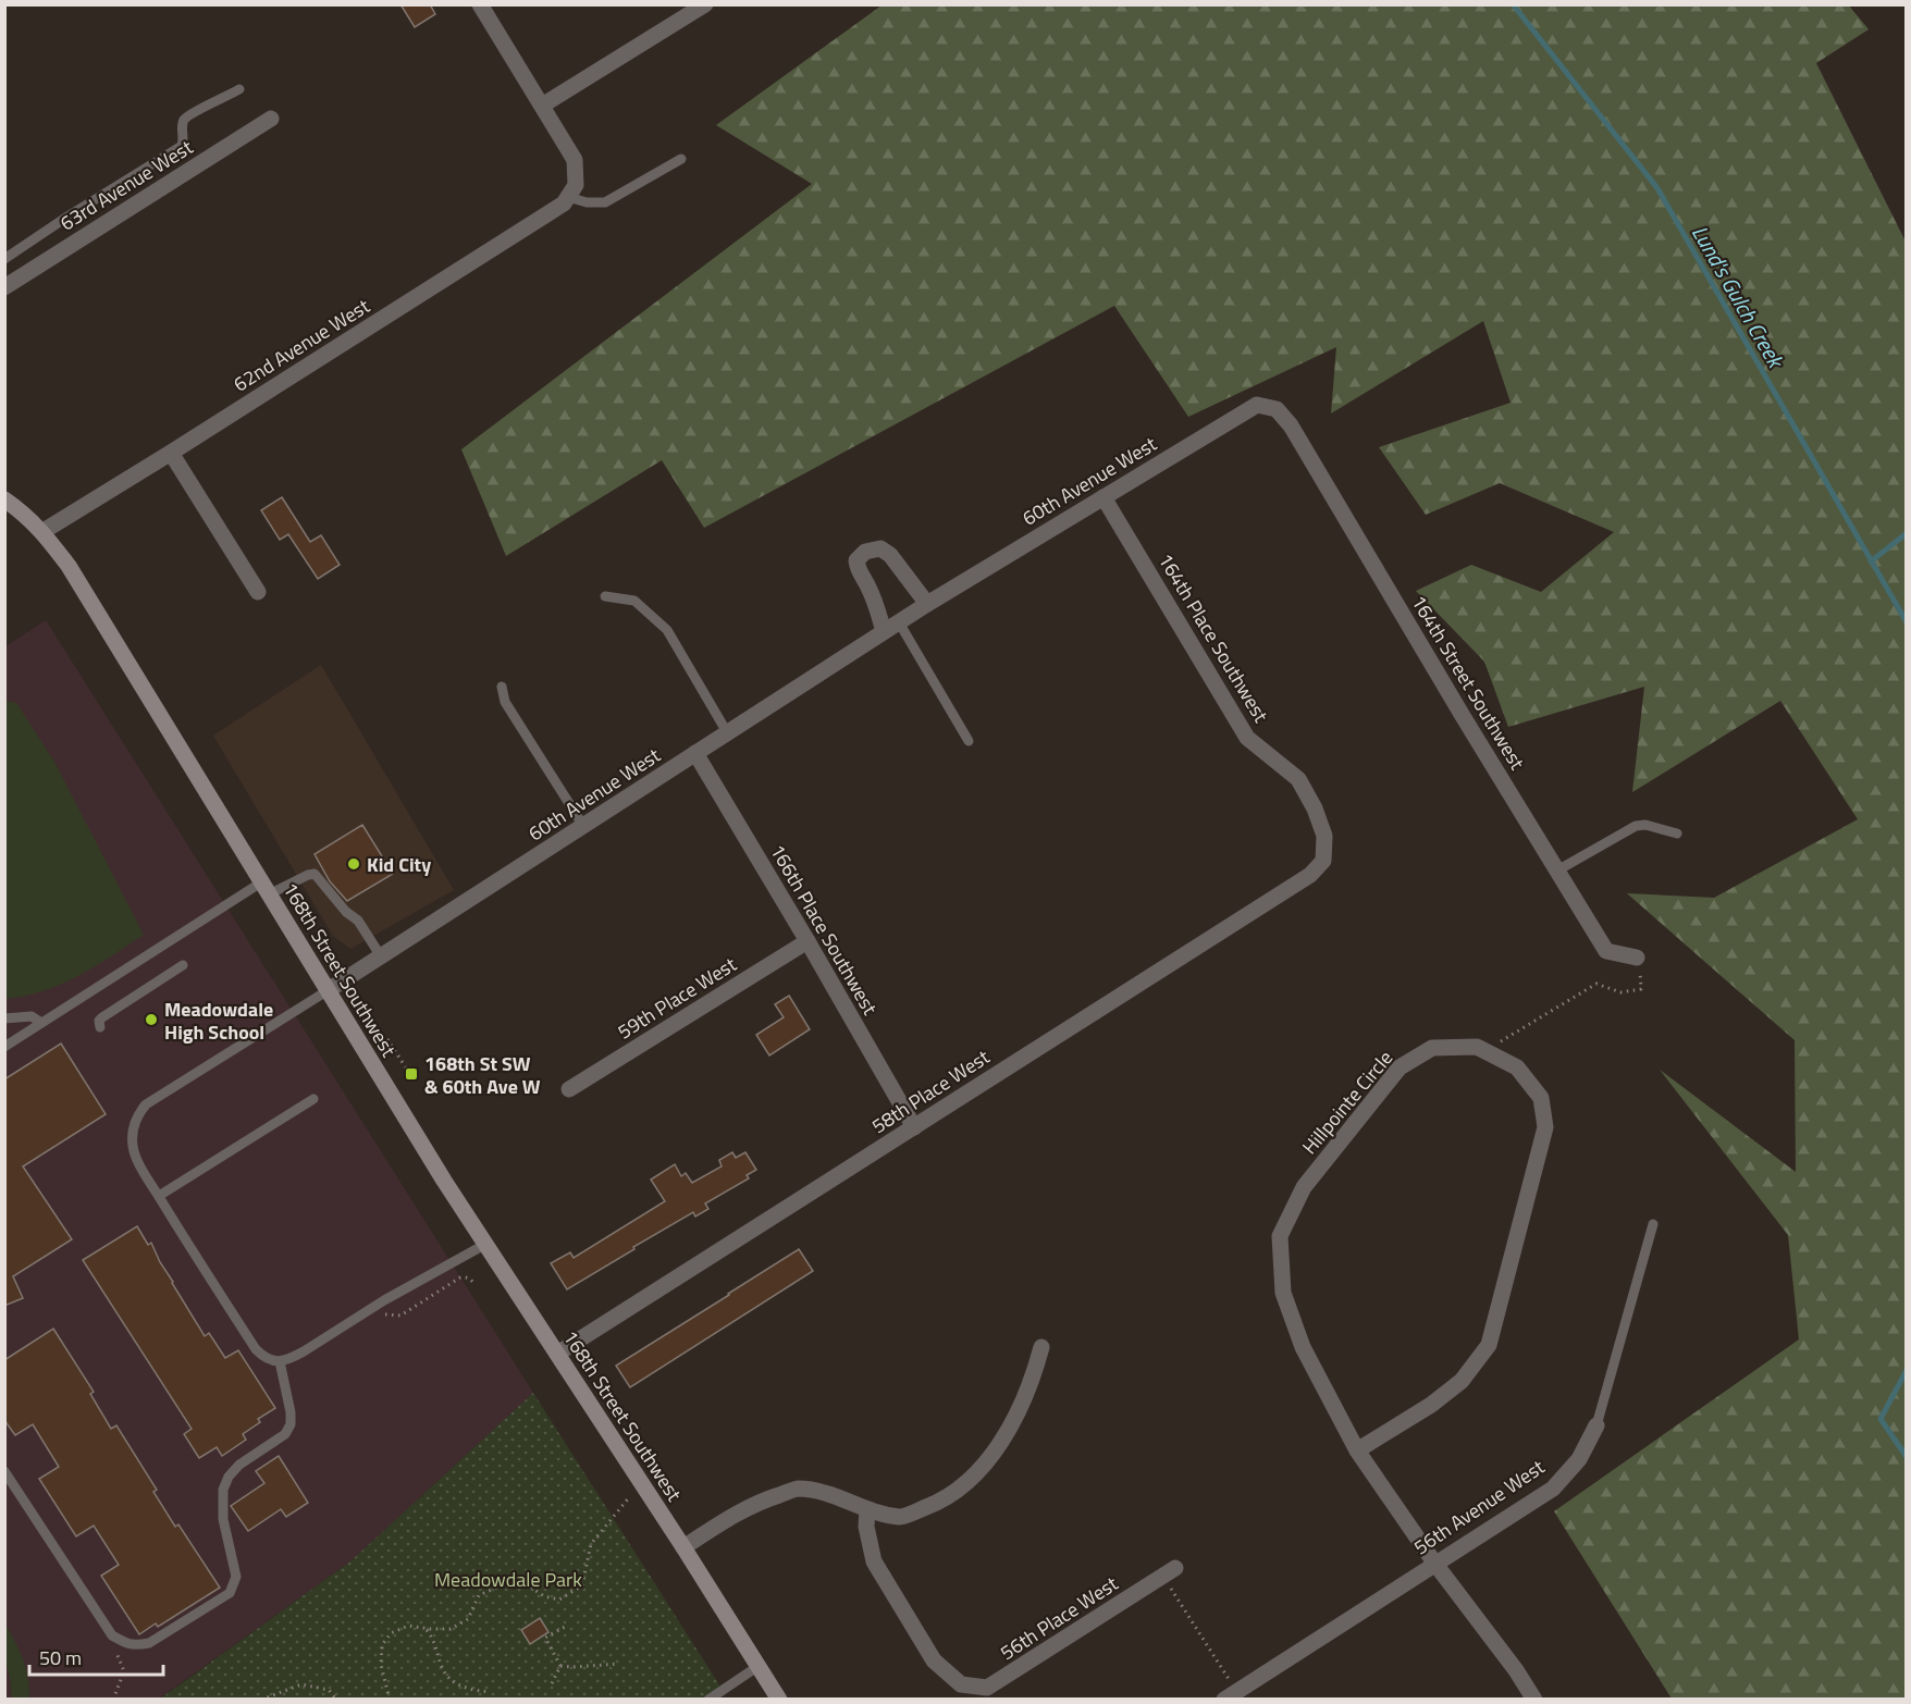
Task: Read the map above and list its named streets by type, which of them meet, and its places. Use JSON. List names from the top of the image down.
{
  "streets": {
    "main road": ["168th Street Southwest"],
    "street": [
      "63rd Avenue West",
      "62nd Avenue West",
      "60th Avenue West",
      "164th Place Southwest",
      "164th Street Southwest",
      "166th Place Southwest",
      "59th Place West",
      "58th Place West",
      "Hillpointe Circle",
      "56th Avenue West",
      "56th Place West"
    ]
  },
  "crossings": [
    ["62nd Avenue West", "168th Street Southwest"],
    ["60th Avenue West", "164th Place Southwest"],
    ["60th Avenue West", "164th Street Southwest"],
    ["60th Avenue West", "166th Place Southwest"],
    ["60th Avenue West", "168th Street Southwest"],
    ["164th Place Southwest", "58th Place West"],
    ["166th Place Southwest", "59th Place West"],
    ["166th Place Southwest", "58th Place West"],
    ["168th Street Southwest", "58th Place West"],
    ["Hillpointe Circle", "56th Avenue West"]
  ],
  "water": ["Lund's Gulch Creek"],
  "parks": ["Meadowdale Park"],
  "places": {
    "other": ["Kid City", "Meadowdale High School"],
    "transit": ["168th St SW & 60th Ave W"]
  },
  "scale_bar": "50 m"
}
